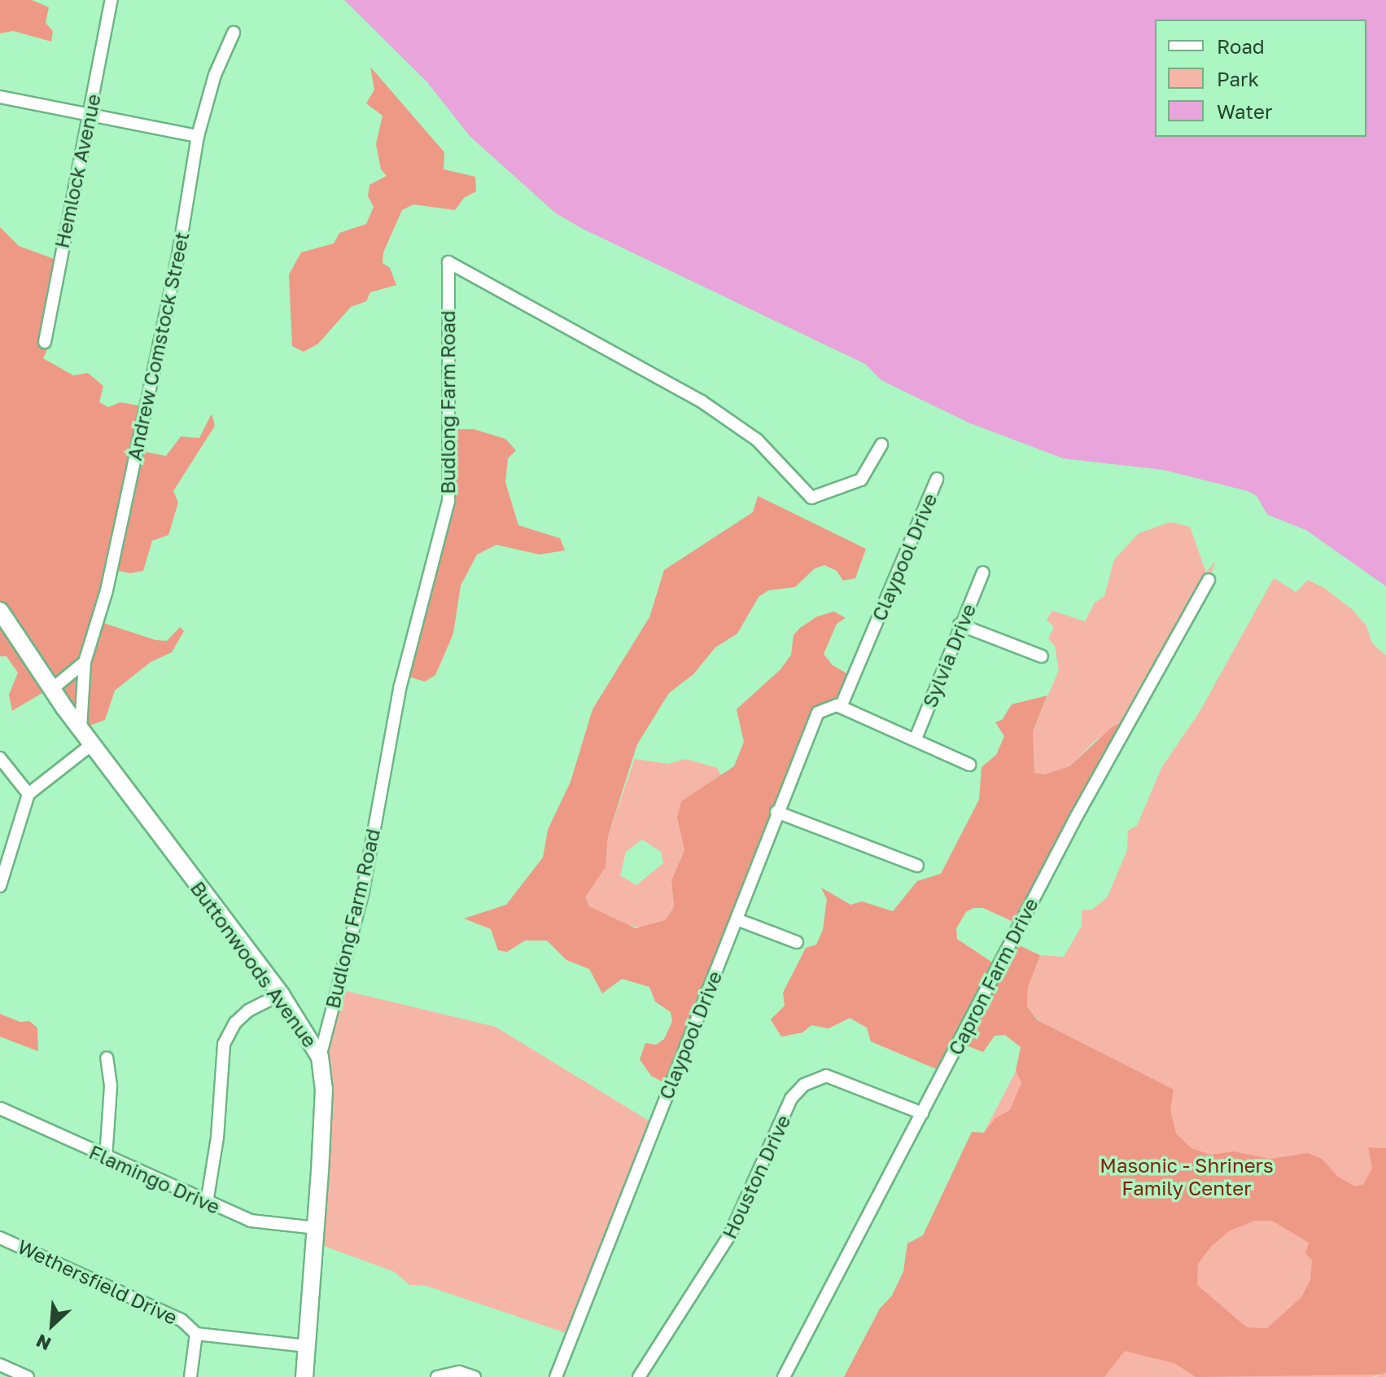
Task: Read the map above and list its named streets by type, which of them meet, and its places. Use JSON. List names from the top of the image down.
{
  "streets": {
    "street": [
      "Hemlock Avenue",
      "Andrew Comstock Street",
      "Budlong Farm Road",
      "Claypool Drive",
      "Sylvia Drive",
      "Buttonwoods Avenue",
      "Capron Farm Drive",
      "Houston Drive",
      "Flamingo Drive",
      "Wethersfield Drive"
    ]
  },
  "crossings": [
    ["Andrew Comstock Street", "Buttonwoods Avenue"],
    ["Budlong Farm Road", "Buttonwoods Avenue"],
    ["Buttonwoods Avenue", "Flamingo Drive"],
    ["Buttonwoods Avenue", "Wethersfield Drive"],
    ["Capron Farm Drive", "Houston Drive"]
  ],
  "parks": ["Masonic - Shriners Family Center"],
  "legend": ["Road", "Park", "Water"],
  "north": "bottom left"
}
